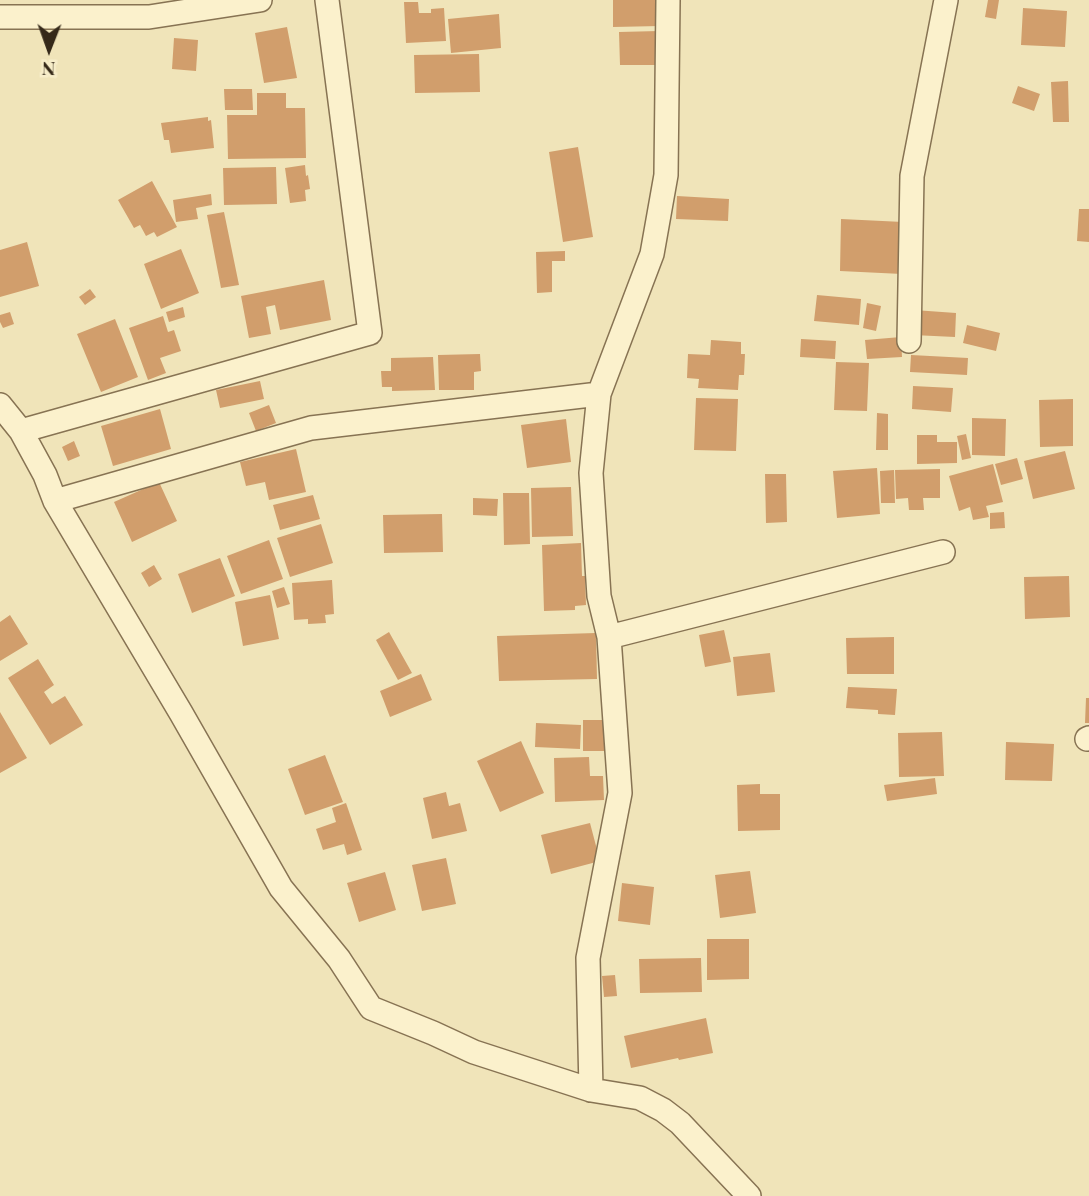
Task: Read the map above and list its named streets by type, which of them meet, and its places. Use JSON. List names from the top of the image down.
{
  "north": "bottom"
}
